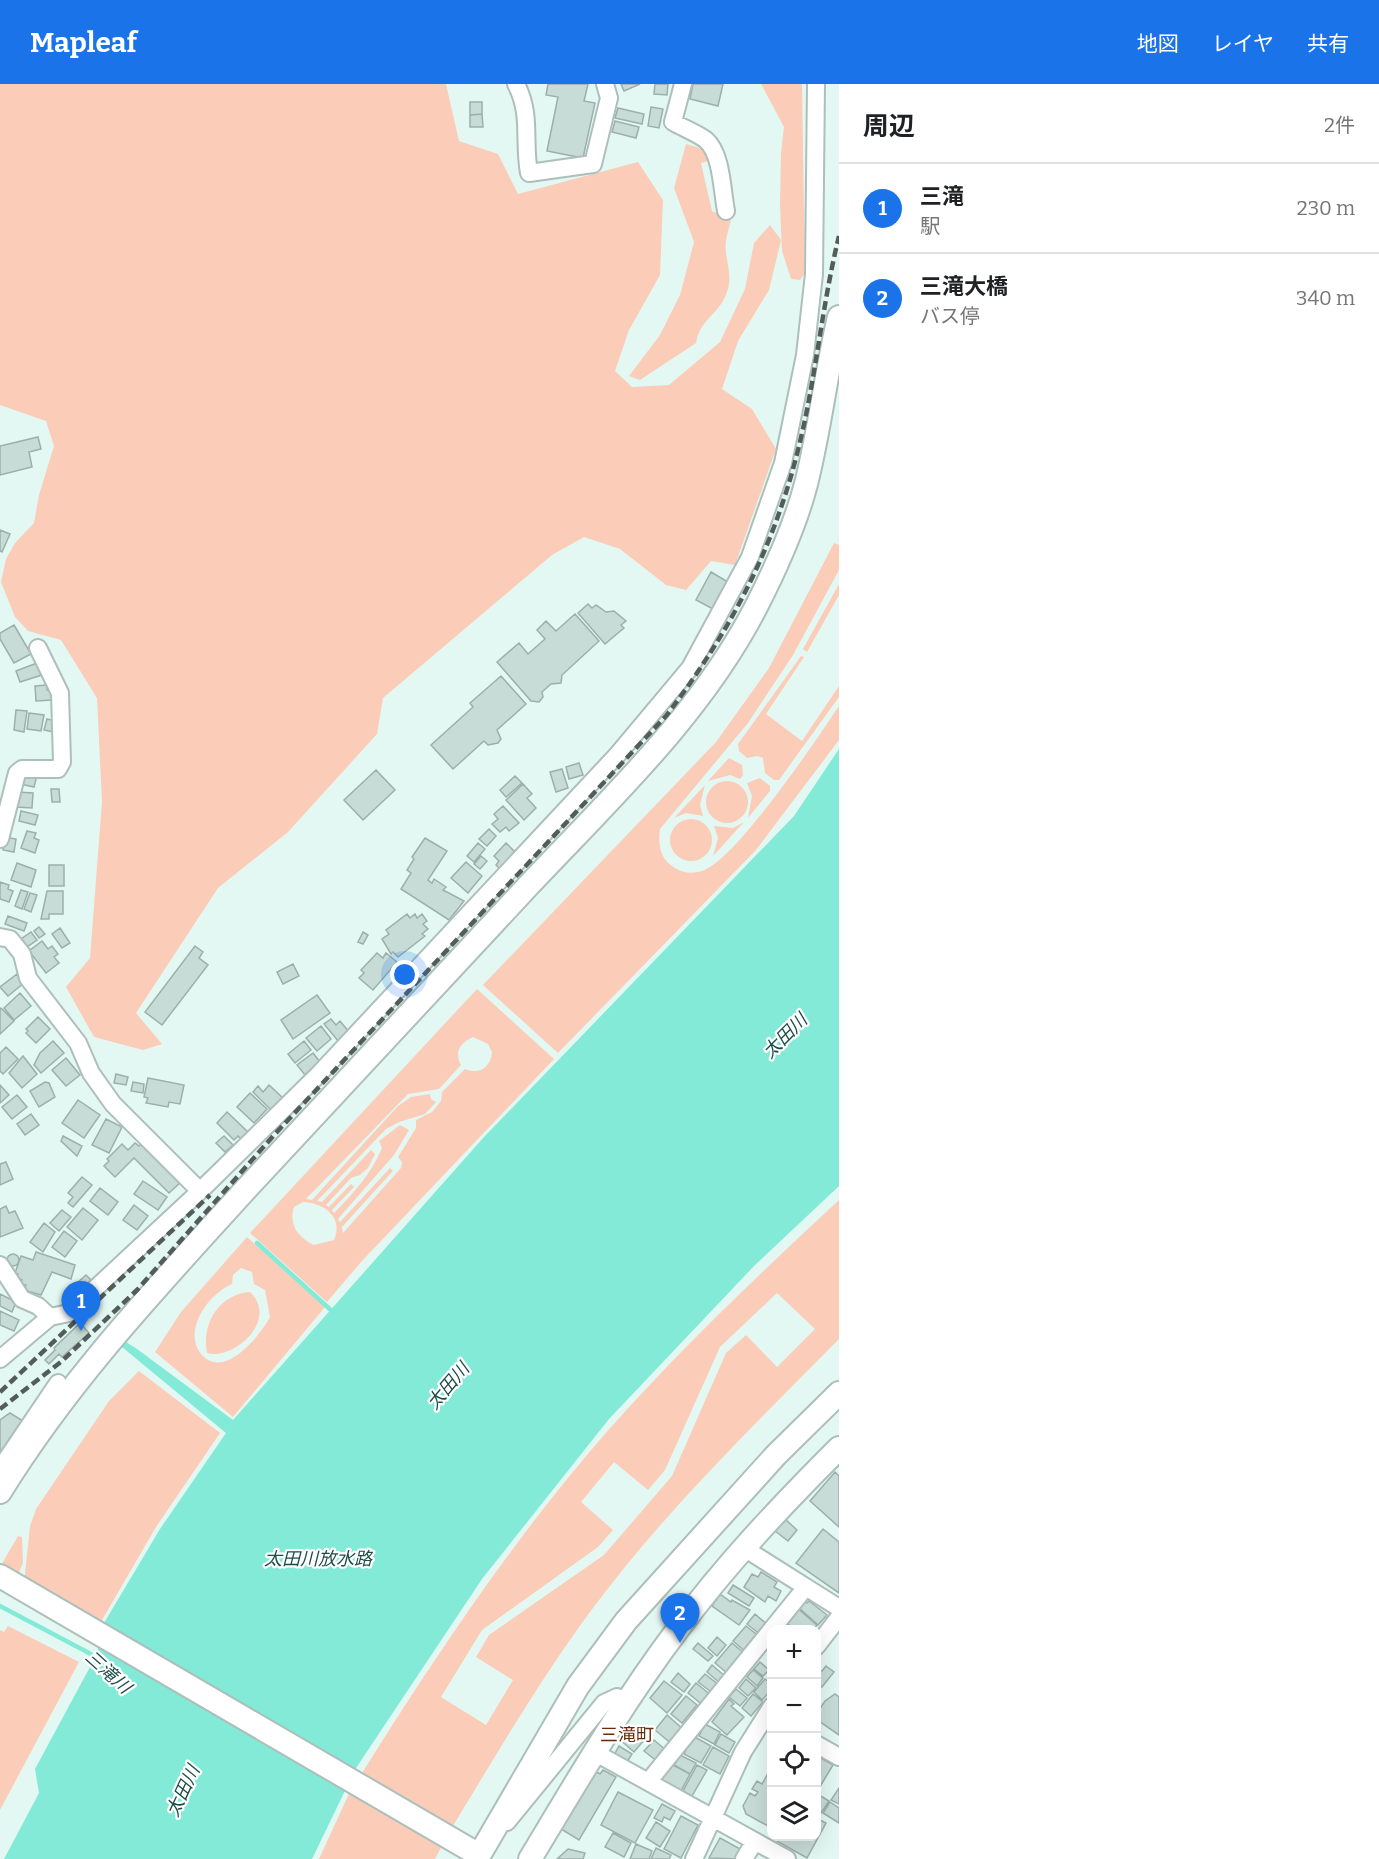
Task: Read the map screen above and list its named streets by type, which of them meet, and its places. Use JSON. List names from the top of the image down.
{
  "districts": ["三滝町"],
  "water": ["太田川", "太田川放水路", "三滝川"],
  "page": {
    "header": "Mapleaf",
    "nav": ["地図", "レイヤ", "共有"],
    "heading": ["周辺", "2件"],
    "list": [
      {
        "mark": "1",
        "name": "三滝",
        "note": "駅",
        "value": "230 m"
      },
      {
        "mark": "2",
        "name": "三滝大橋",
        "note": "バス停",
        "value": "340 m"
      }
    ],
    "pins": ["1", "2"],
    "map_buttons": ["+", "−"]
  }
}
